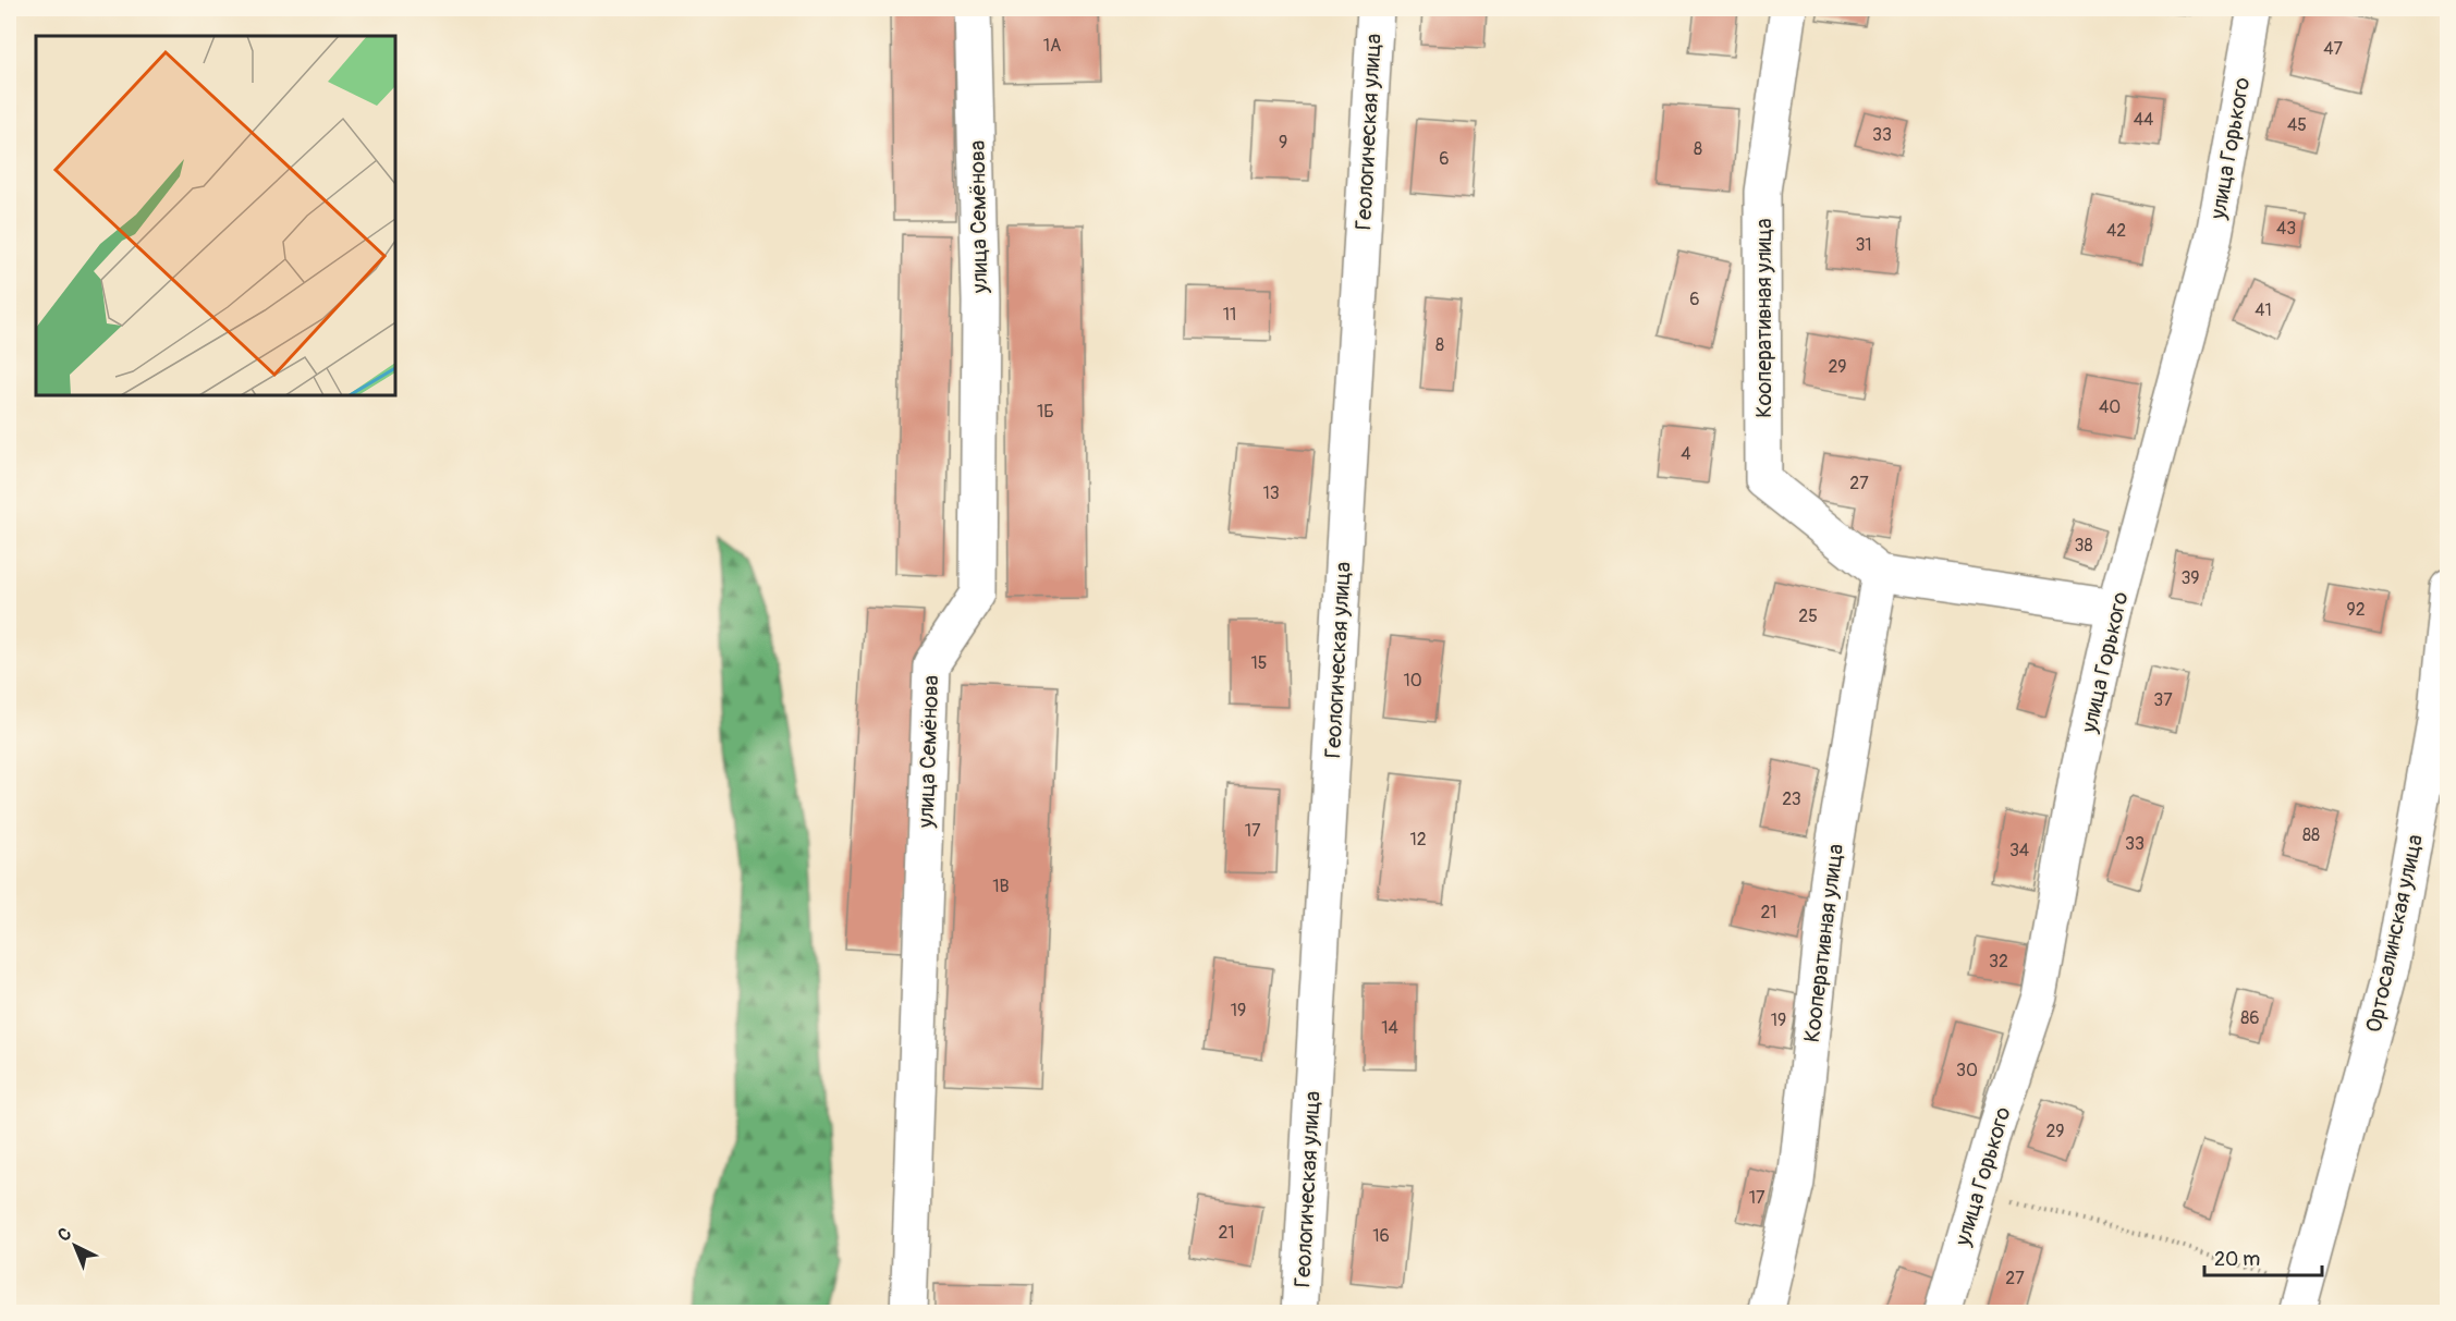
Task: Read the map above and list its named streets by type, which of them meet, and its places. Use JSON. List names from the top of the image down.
{
  "streets": {
    "street": [
      "Геологическая улица",
      "улица Горького",
      "улица Семёнова",
      "Кооперативная улица",
      "Ортосалинская улица"
    ]
  },
  "house_numbers": [
    "1А",
    "47",
    "44",
    "45",
    "33",
    "9",
    "8",
    "6",
    "43",
    "42",
    "31",
    "6",
    "41",
    "11",
    "8",
    "29",
    "40",
    "1Б",
    "4",
    "27",
    "13",
    "38",
    "39",
    "92",
    "25",
    "15",
    "10",
    "37",
    "23",
    "17",
    "88",
    "12",
    "33",
    "34",
    "1В",
    "21",
    "32",
    "19",
    "86",
    "19",
    "14",
    "30",
    "29",
    "17",
    "21",
    "16",
    "27"
  ],
  "scale_bar": "20 m",
  "north": "top left"
}
